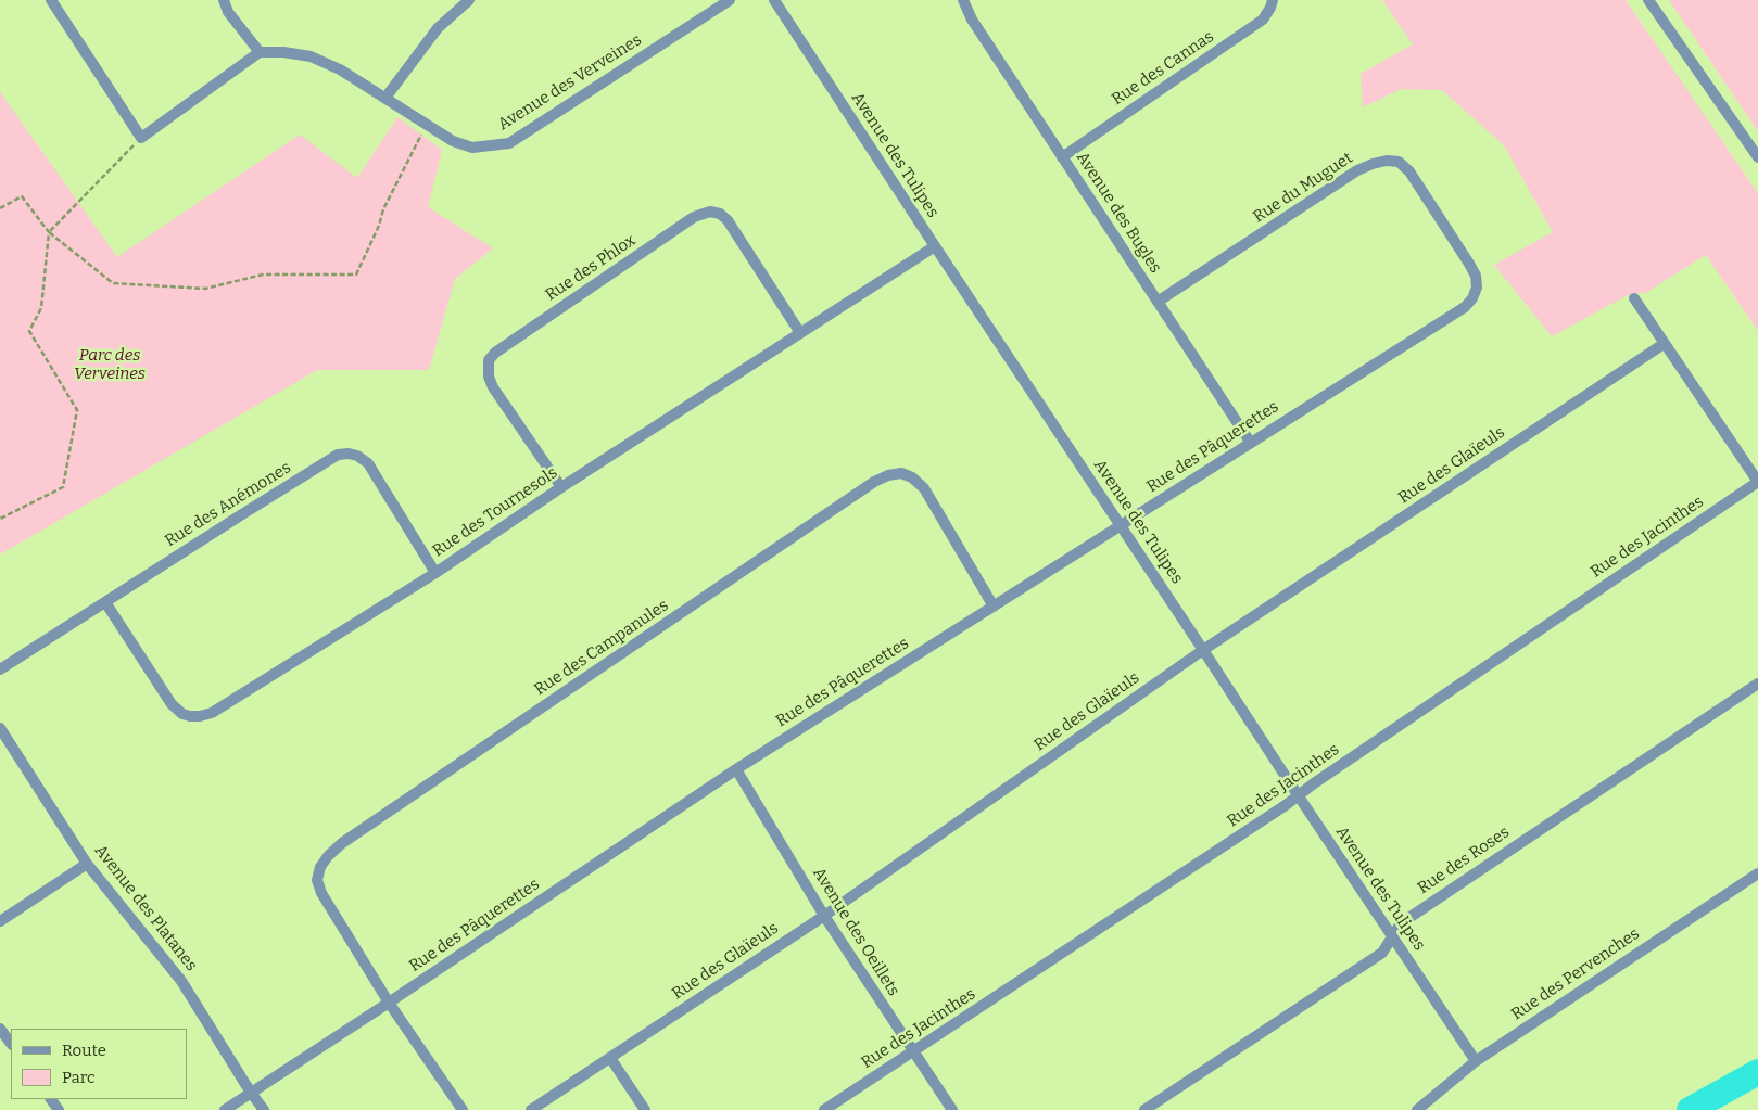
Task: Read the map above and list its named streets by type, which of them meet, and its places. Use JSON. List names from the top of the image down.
{
  "streets": {
    "street": [
      "Rue des Cannas",
      "Avenue des Verveines",
      "Avenue des Tulipes",
      "Rue du Muguet",
      "Avenue des Bugles",
      "Rue des Phlox",
      "Rue des Pâquerettes",
      "Rue des Glaïeuls",
      "Rue des Anémones",
      "Rue des Tournesols",
      "Rue des Jacinthes",
      "Rue des Campanules",
      "Rue des Roses",
      "Avenue des Platanes",
      "Avenue des Oeillets",
      "Rue des Pervenches"
    ]
  },
  "crossings": [
    ["Rue des Cannas", "Avenue des Bugles"],
    ["Avenue des Tulipes", "Rue des Pâquerettes"],
    ["Avenue des Tulipes", "Rue des Glaïeuls"],
    ["Avenue des Tulipes", "Rue des Tournesols"],
    ["Avenue des Tulipes", "Rue des Jacinthes"],
    ["Avenue des Tulipes", "Rue des Roses"],
    ["Avenue des Tulipes", "Rue des Pervenches"],
    ["Rue du Muguet", "Avenue des Bugles"],
    ["Rue du Muguet", "Rue des Pâquerettes"],
    ["Avenue des Bugles", "Rue des Pâquerettes"],
    ["Rue des Phlox", "Rue des Tournesols"],
    ["Rue des Pâquerettes", "Rue des Campanules"],
    ["Rue des Pâquerettes", "Avenue des Platanes"],
    ["Rue des Pâquerettes", "Avenue des Oeillets"],
    ["Rue des Glaïeuls", "Avenue des Oeillets"],
    ["Rue des Anémones", "Rue des Tournesols"],
    ["Rue des Jacinthes", "Avenue des Oeillets"]
  ],
  "parks": ["Parc des Verveines"],
  "legend": ["Route", "Parc"]
}
